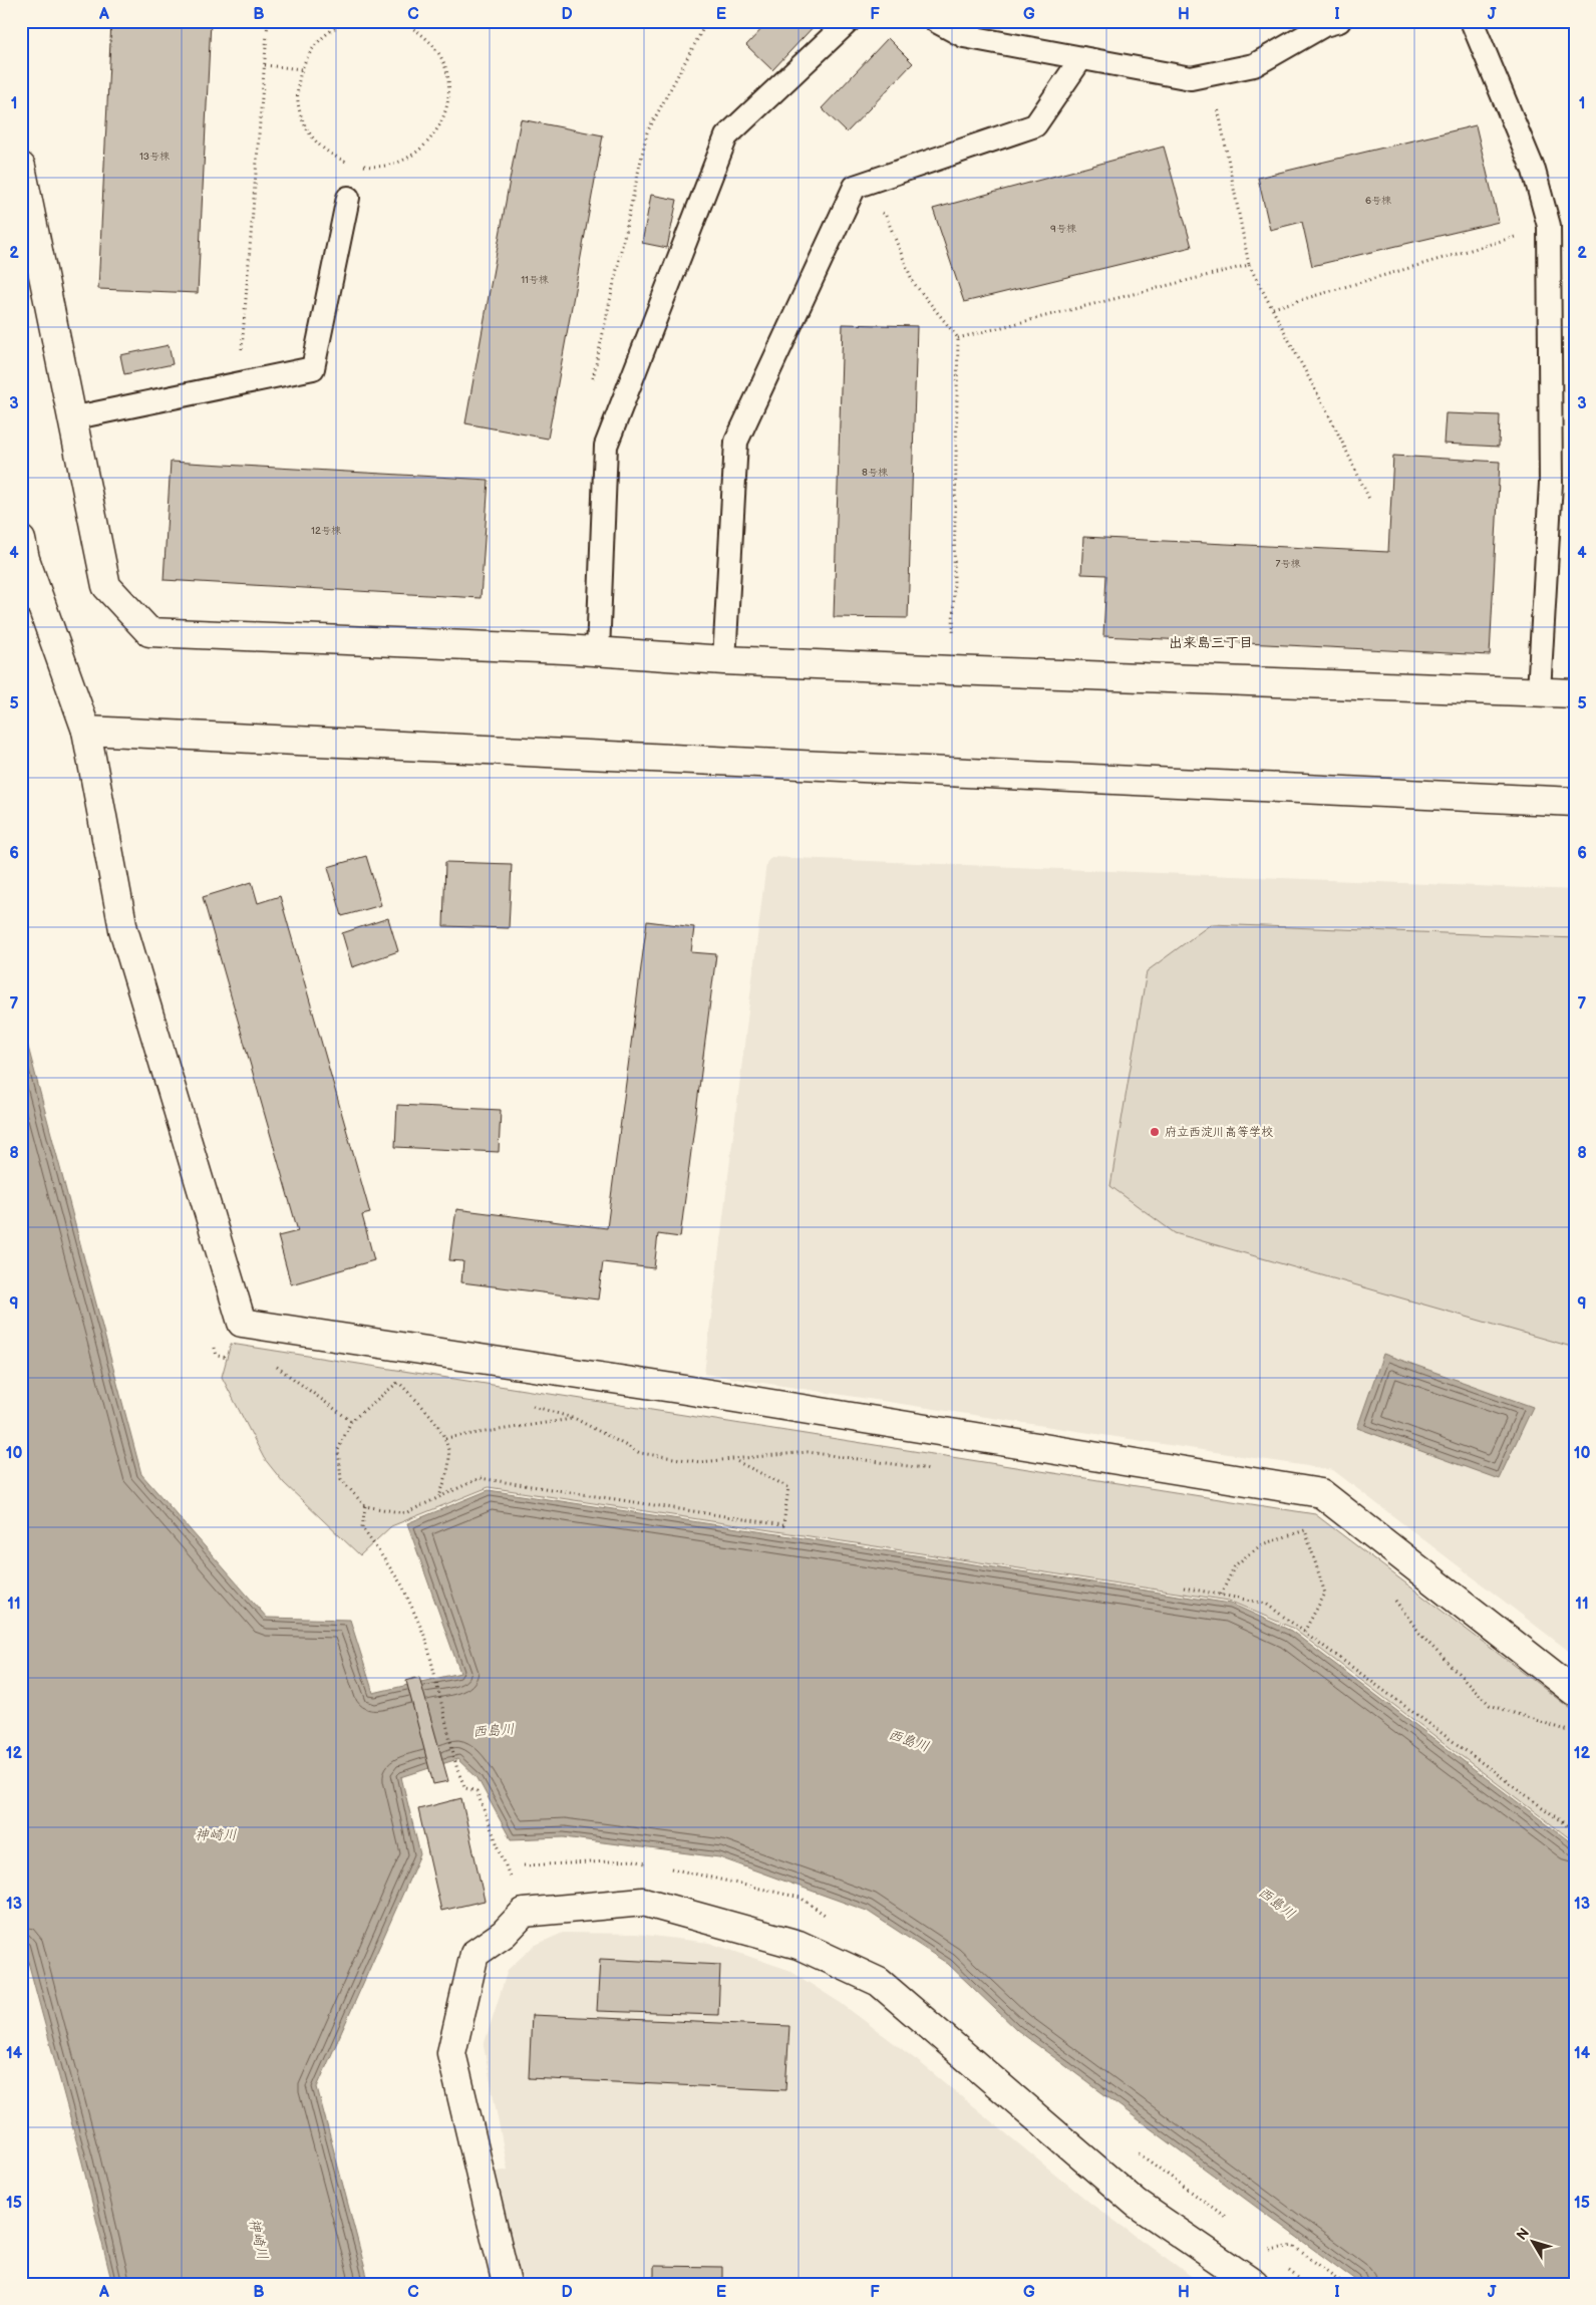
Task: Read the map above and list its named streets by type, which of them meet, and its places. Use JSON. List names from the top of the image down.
{
  "districts": ["出来島三丁目"],
  "water": ["西島川", "神崎川"],
  "places": ["府立西淀川高等学校"],
  "house_numbers": [
    "13号棟",
    "6号棟",
    "9号棟",
    "11号棟",
    "8号棟",
    "12号棟",
    "7号棟"
  ],
  "north": "top left",
  "grid": {
    "columns": [
      "A",
      "B",
      "C",
      "D",
      "E",
      "F",
      "G",
      "H",
      "I",
      "J"
    ],
    "rows": [
      "1",
      "2",
      "3",
      "4",
      "5",
      "6",
      "7",
      "8",
      "9",
      "10",
      "11",
      "12",
      "13",
      "14",
      "15"
    ]
  }
}
